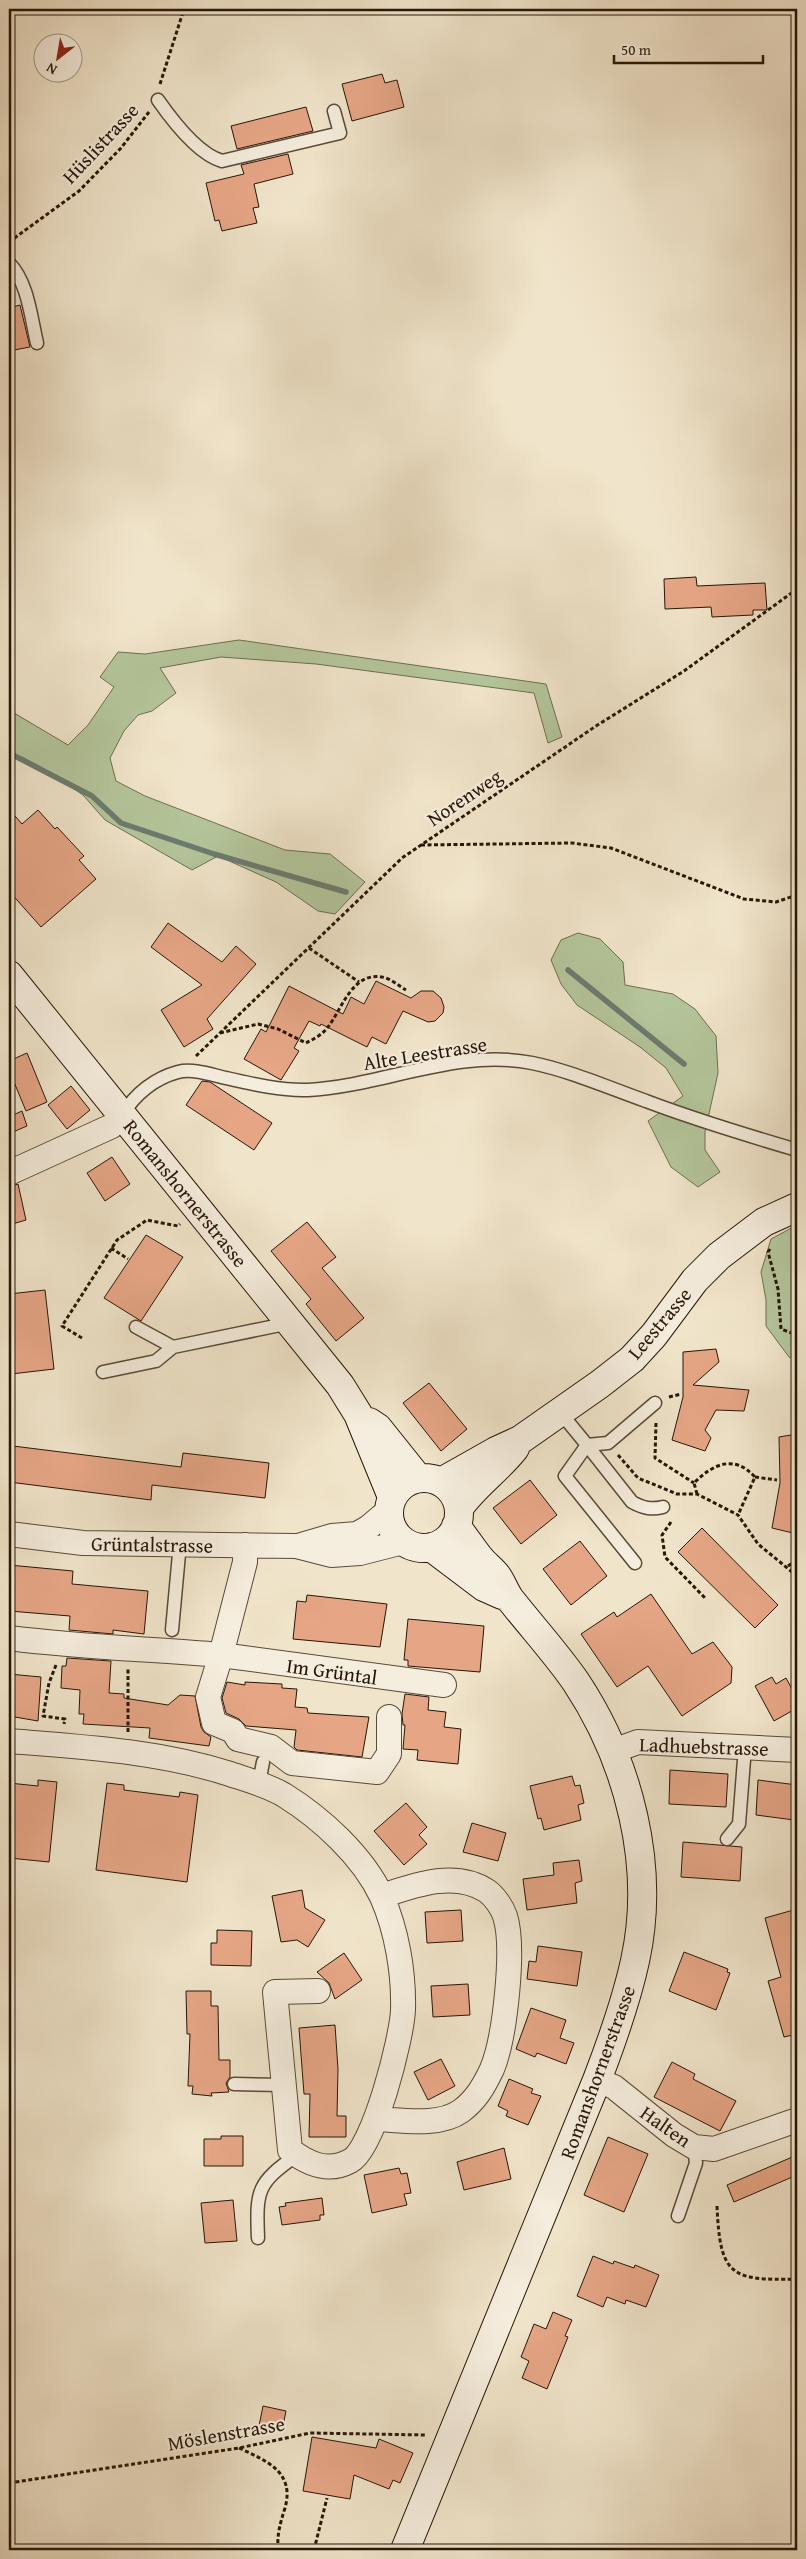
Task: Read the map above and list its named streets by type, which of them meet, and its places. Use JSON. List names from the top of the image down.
{
  "streets": {
    "main road": ["Romanshornerstrasse", "Leestrasse"],
    "street": [
      "Grüntalstrasse",
      "Im Grüntal",
      "Ladhuebstrasse",
      "Halten"
    ],
    "lane": ["Alte Leestrasse"],
    "path": ["Hüslistrasse", "Norenweg", "Möslenstrasse"]
  },
  "crossings": [
    ["Norenweg", "Alte Leestrasse"],
    ["Alte Leestrasse", "Romanshornerstrasse"],
    ["Romanshornerstrasse", "Leestrasse"],
    ["Romanshornerstrasse", "Grüntalstrasse"],
    ["Romanshornerstrasse", "Ladhuebstrasse"],
    ["Romanshornerstrasse", "Halten"],
    ["Romanshornerstrasse", "Möslenstrasse"],
    ["Leestrasse", "Grüntalstrasse"]
  ],
  "scale_bar": "50 m",
  "north": "bottom left"
}
